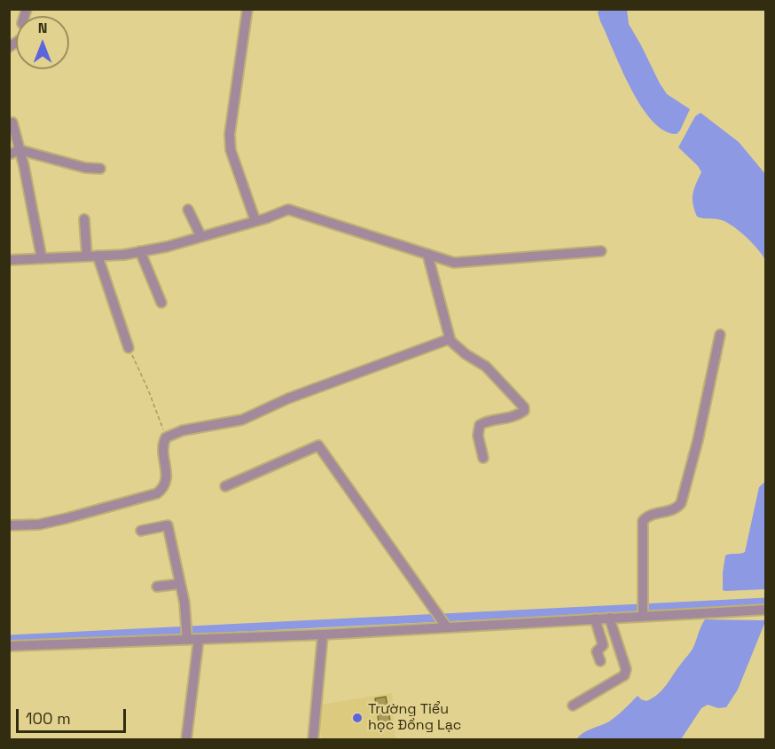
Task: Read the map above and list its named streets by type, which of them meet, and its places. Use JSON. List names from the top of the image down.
{
  "places": ["Trường Tiểu học Đồng Lạc"],
  "scale_bar": "100 m",
  "north": "top"
}
